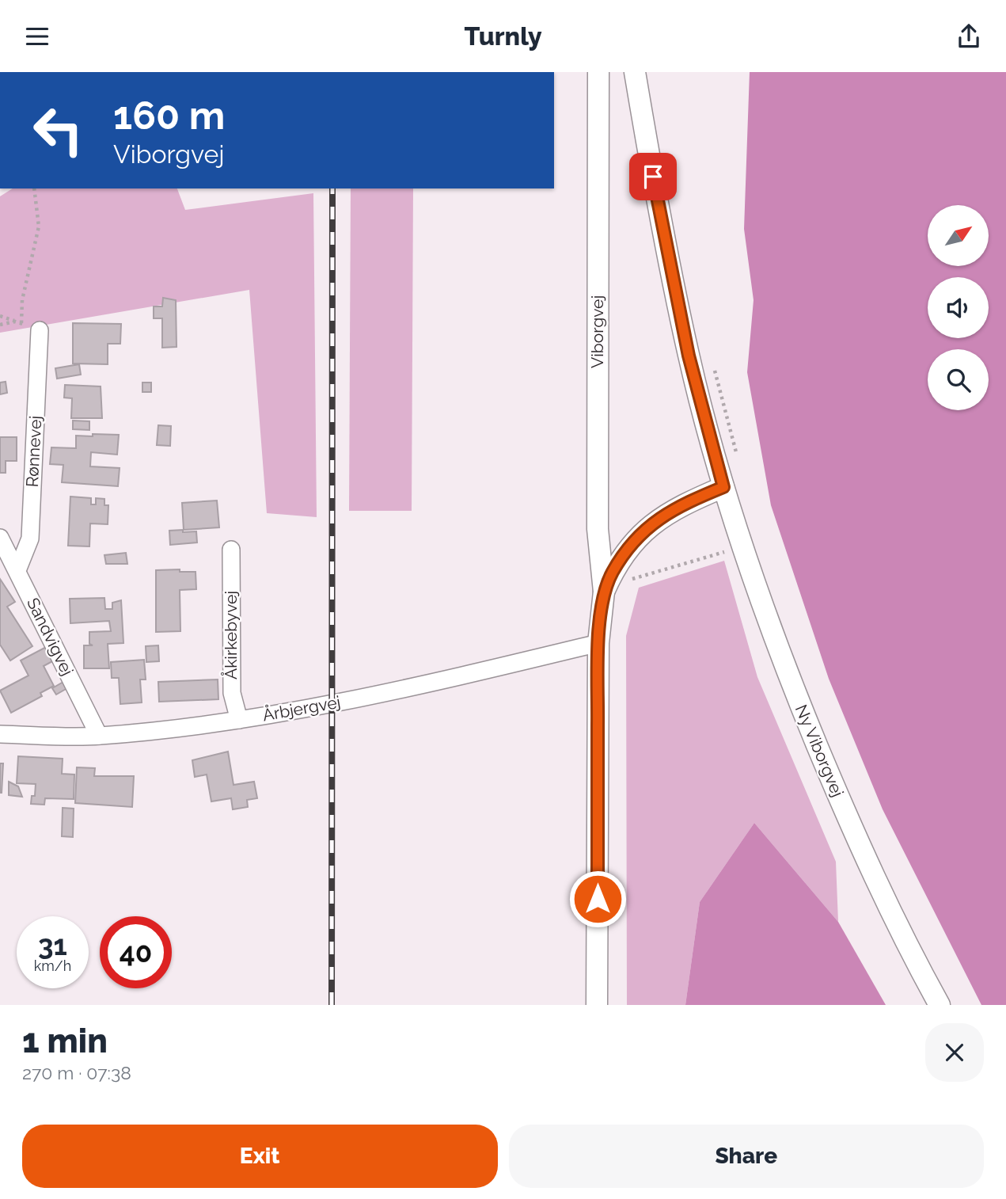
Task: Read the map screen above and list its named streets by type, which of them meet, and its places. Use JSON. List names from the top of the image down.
{
  "streets": {
    "street": [
      "Viborgvej",
      "Rønnevej",
      "Åkirkebyvej",
      "Sandvigvej",
      "Årbjergvej",
      "Ny Viborgvej"
    ]
  },
  "crossings": [
    ["Viborgvej", "Årbjergvej"],
    ["Viborgvej", "Ny Viborgvej"],
    ["Rønnevej", "Sandvigvej"],
    ["Åkirkebyvej", "Årbjergvej"],
    ["Sandvigvej", "Årbjergvej"]
  ],
  "north": "top right",
  "page": {
    "header": "Turnly",
    "turn": ["160 m", "Viborgvej"],
    "speed": "31 km/h",
    "limit": "40",
    "heading": ["1 min", "270 m · 07:38"],
    "buttons": ["Exit", "Share"]
  }
}
